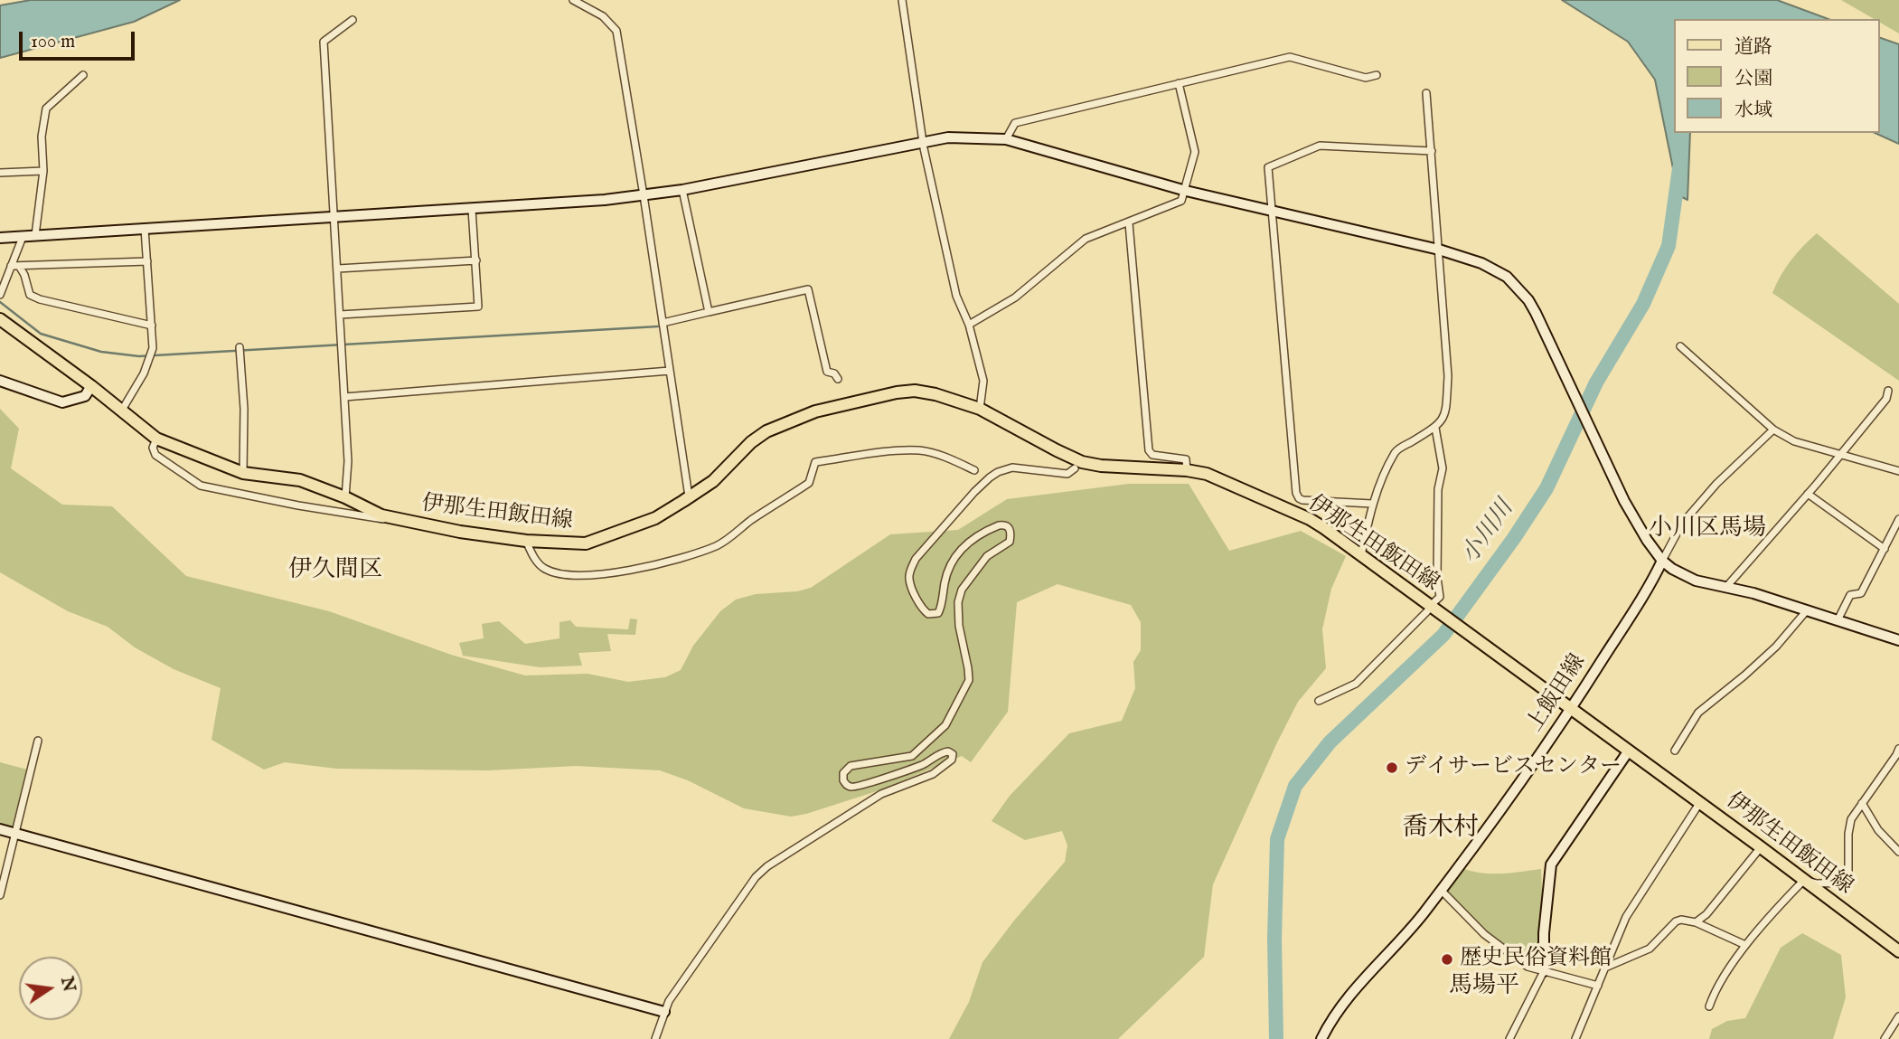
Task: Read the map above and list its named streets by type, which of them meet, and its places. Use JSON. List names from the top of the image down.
{
  "streets": {
    "main road": ["伊那生田飯田線"],
    "street": ["上飯田線"]
  },
  "crossings": [
    ["伊那生田飯田線", "上飯田線"]
  ],
  "districts": [
    "小川区馬場",
    "伊久間区",
    "喬木村",
    "馬場平"
  ],
  "water": ["小川川"],
  "places": ["デイサービスセンター", "歴史民俗資料館"],
  "legend": ["道路", "公園", "水域"],
  "scale_bar": "100 m",
  "north": "right"
}
